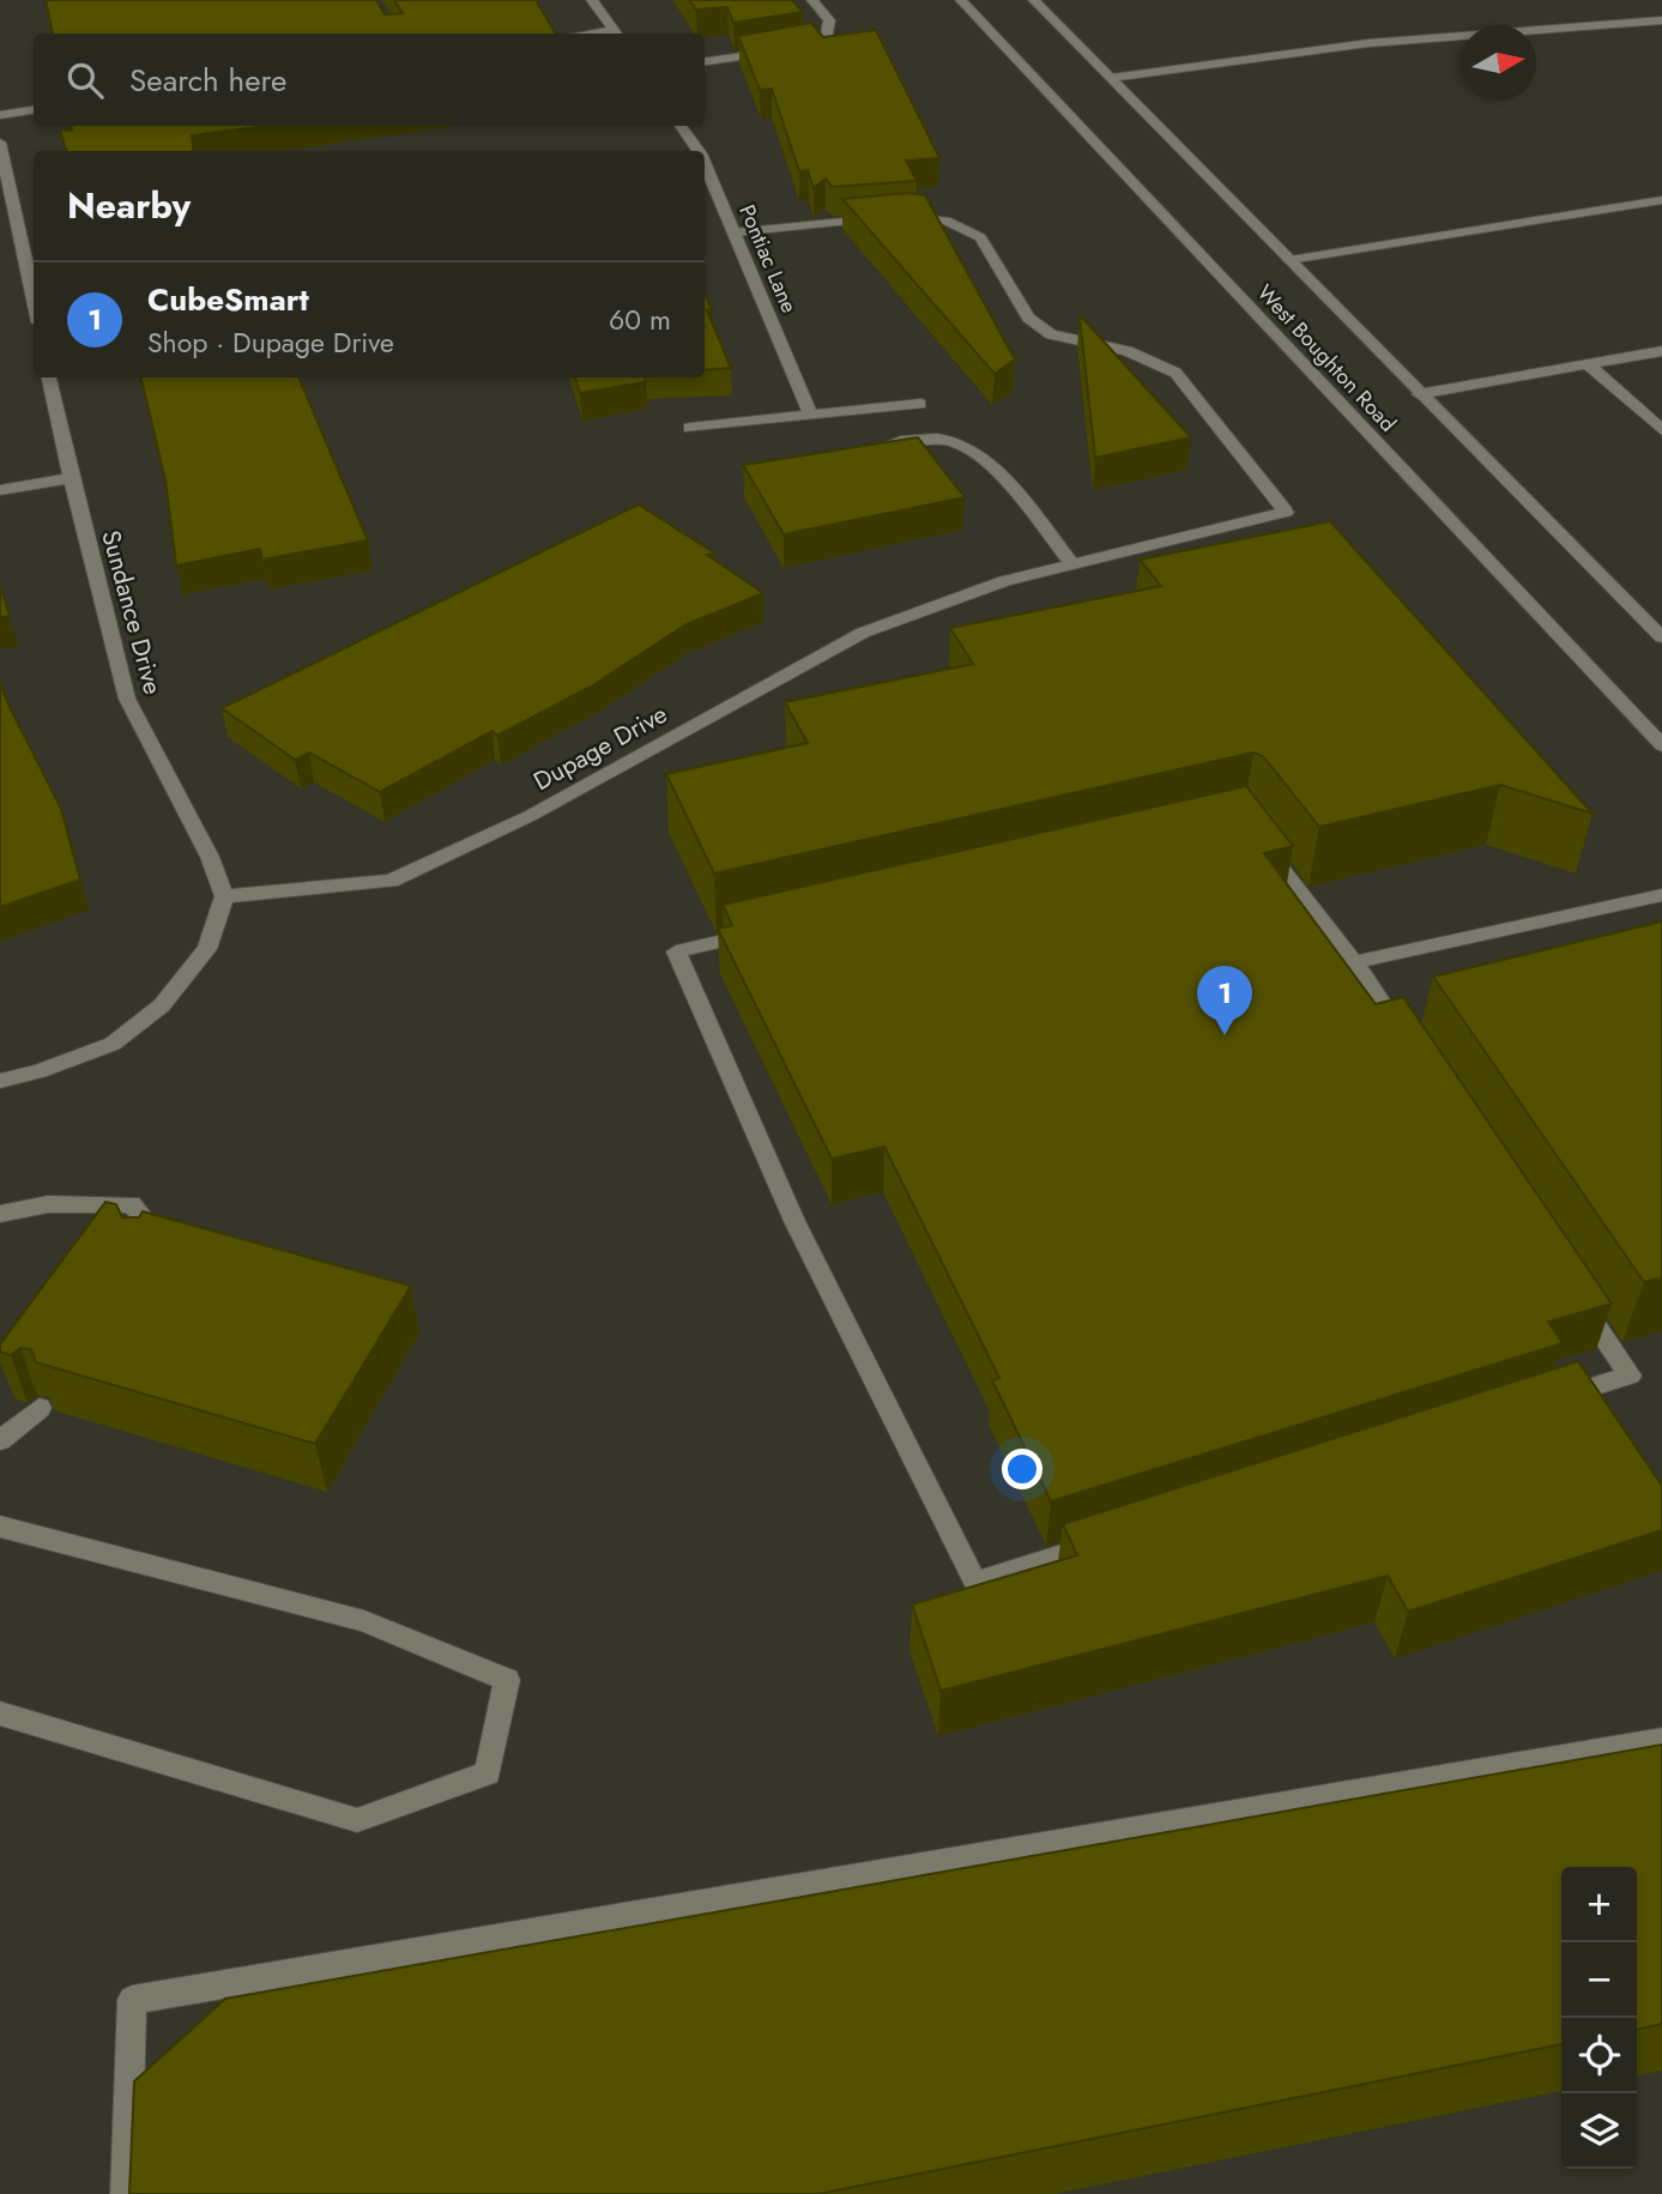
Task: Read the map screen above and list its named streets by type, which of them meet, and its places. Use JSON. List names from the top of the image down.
{
  "streets": {
    "street": [
      "Pontiac Lane",
      "West Boughton Road",
      "Sundance Drive",
      "Dupage Drive"
    ]
  },
  "crossings": [
    ["Pontiac Lane", "Dupage Drive"],
    ["Sundance Drive", "Dupage Drive"]
  ],
  "north": "right",
  "page": {
    "search": "Search here",
    "heading": "Nearby",
    "list": [
      {
        "mark": "1",
        "name": "CubeSmart",
        "note": "Shop · Dupage Drive",
        "value": "60 m"
      }
    ],
    "pins": "1",
    "map_buttons": ["+", "−"]
  }
}
